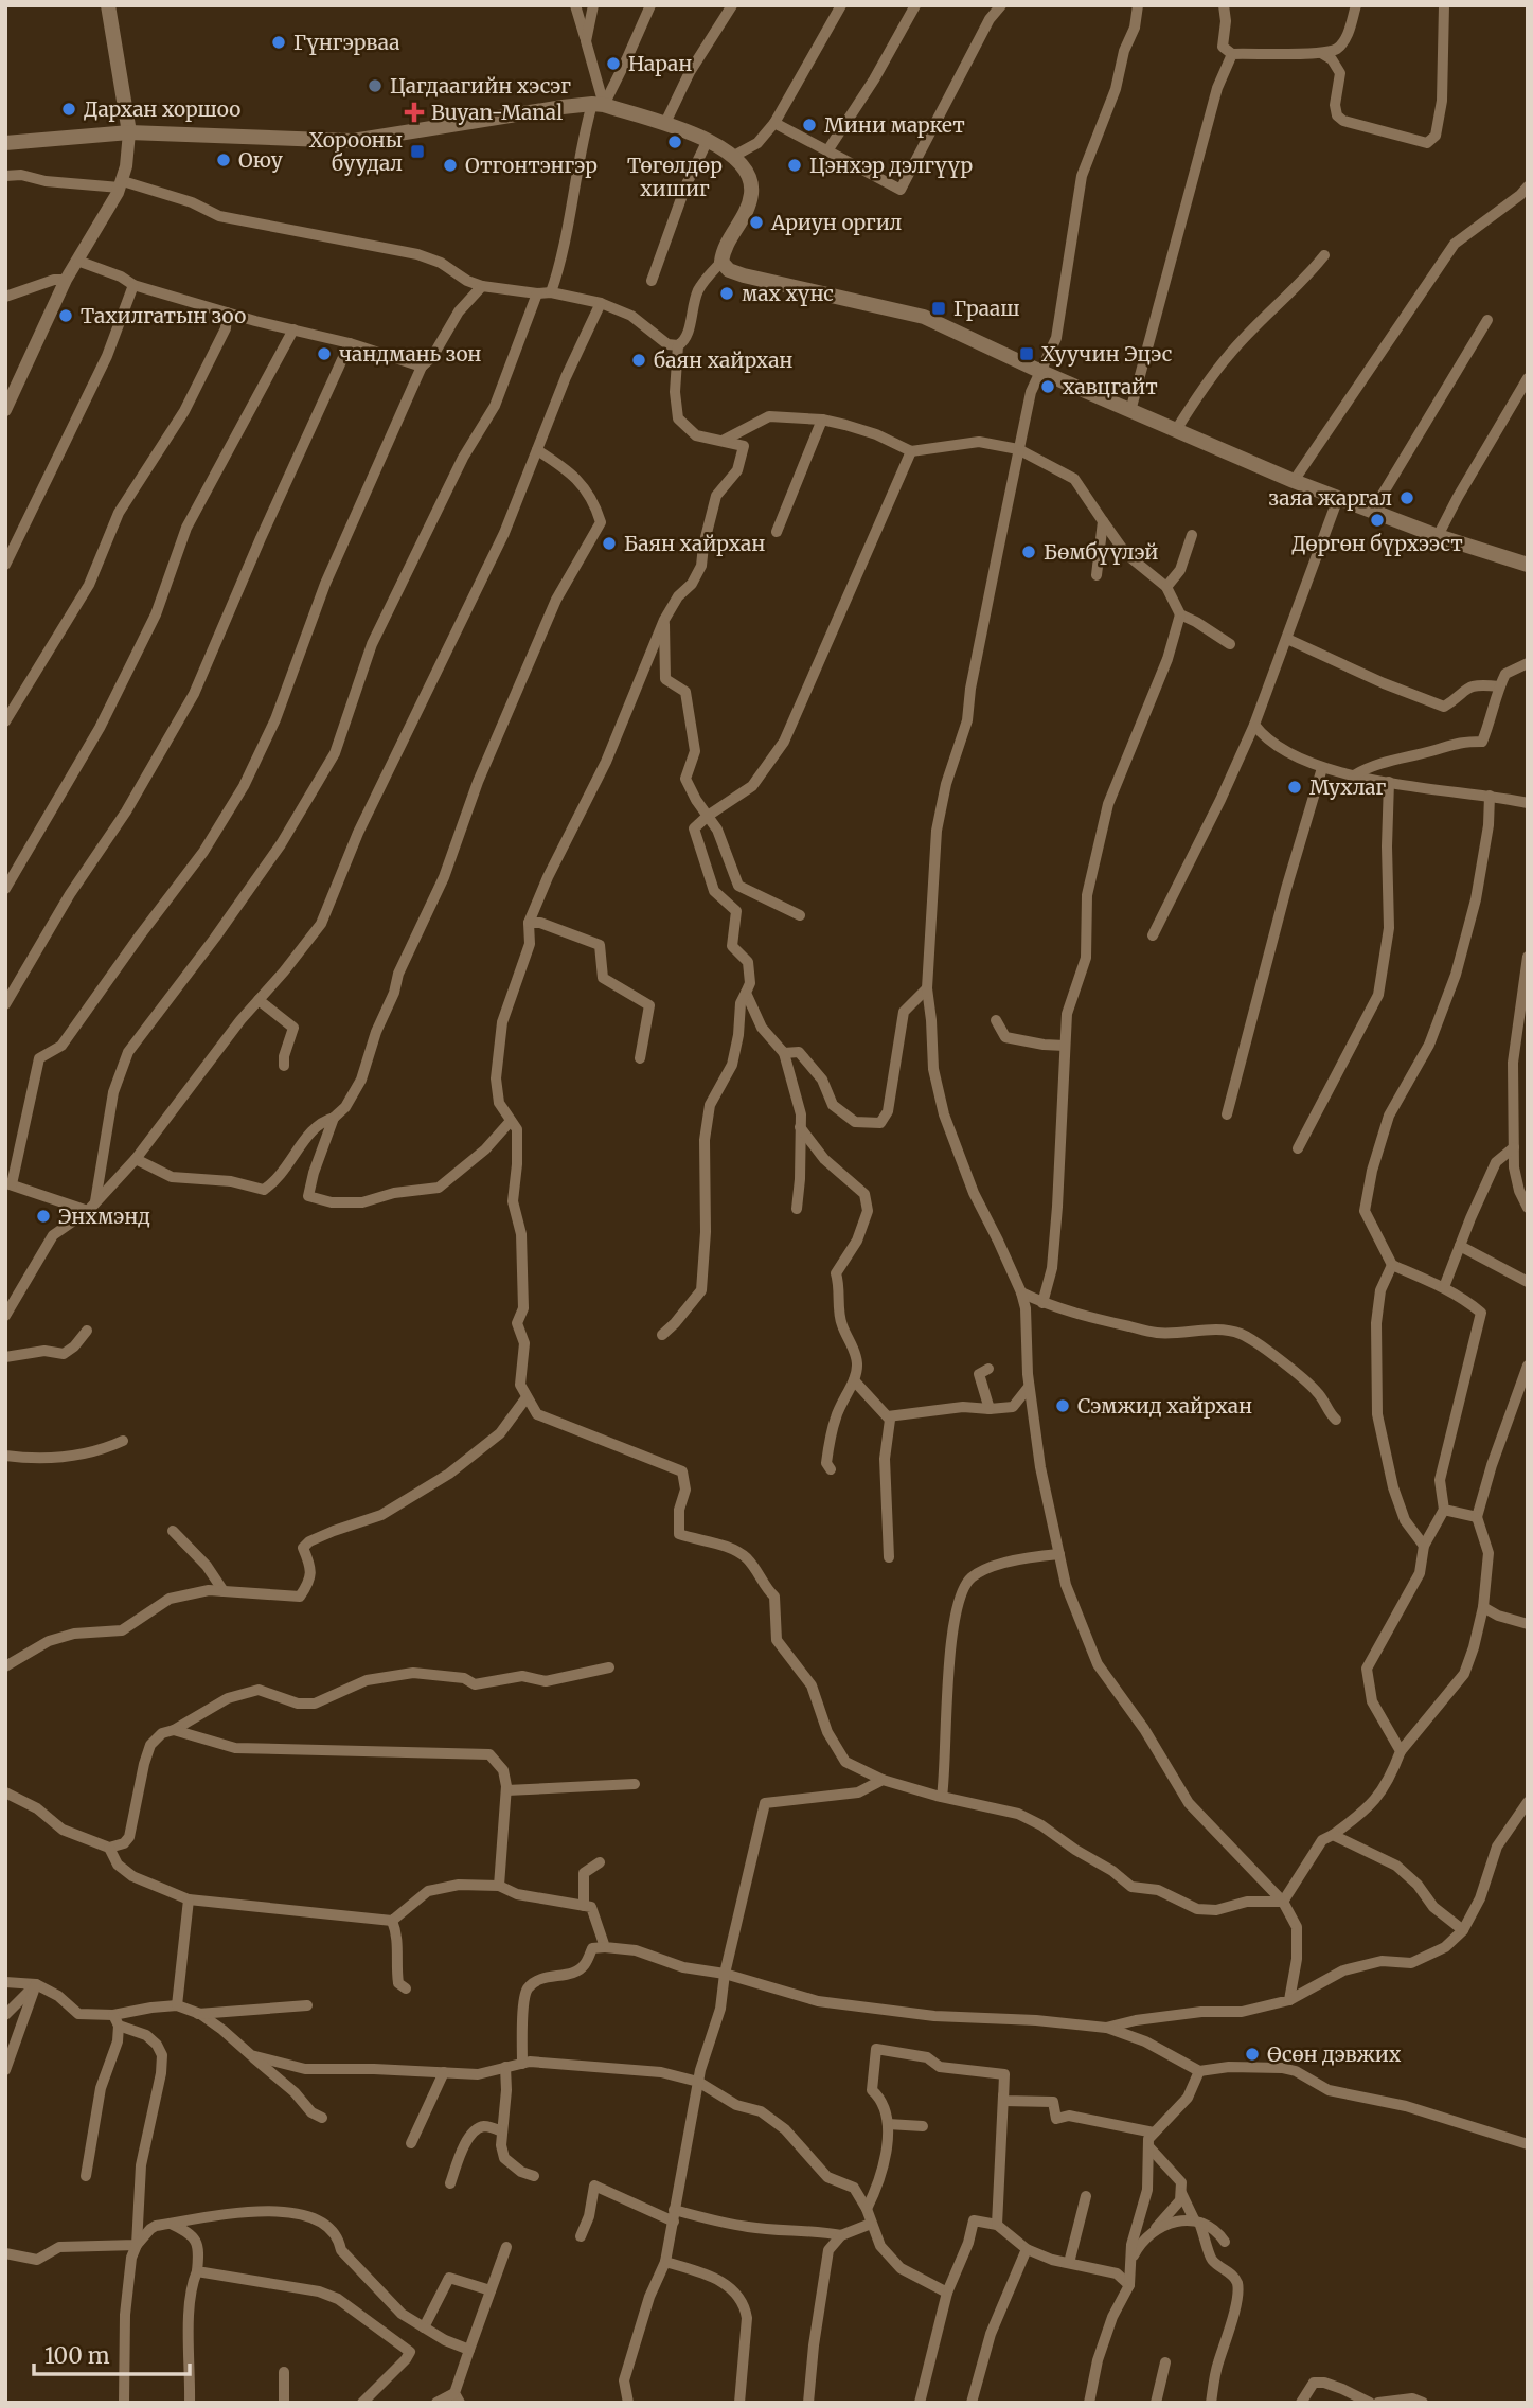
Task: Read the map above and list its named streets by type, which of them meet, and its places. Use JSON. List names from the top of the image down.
{
  "places": {
    "other": [
      "Гүнгэрваа",
      "Наран",
      "Цагдаагийн хэсэг",
      "Дархан хоршоо",
      "Мини маркет",
      "Төгөлдөр хишиг",
      "Оюу",
      "Отгонтэнгэр",
      "Цэнхэр дэлгүүр",
      "Ариун оргил",
      "мах хүнс",
      "Тахилгатын зоо",
      "чандмань зон",
      "баян хайрхан",
      "хавцгайт",
      "заяа жаргал",
      "Дөргөн бүрхээст",
      "Баян хайрхан",
      "Бөмбүүлэй",
      "Мухлаг",
      "Энхмэнд",
      "Сэмжид хайрхан",
      "Өсөн дэвжих"
    ],
    "health": ["Buyan-Manal"],
    "transit": ["Хорооны буудал", "Грааш", "Хуучин Эцэс"]
  },
  "scale_bar": "100 m"
}
